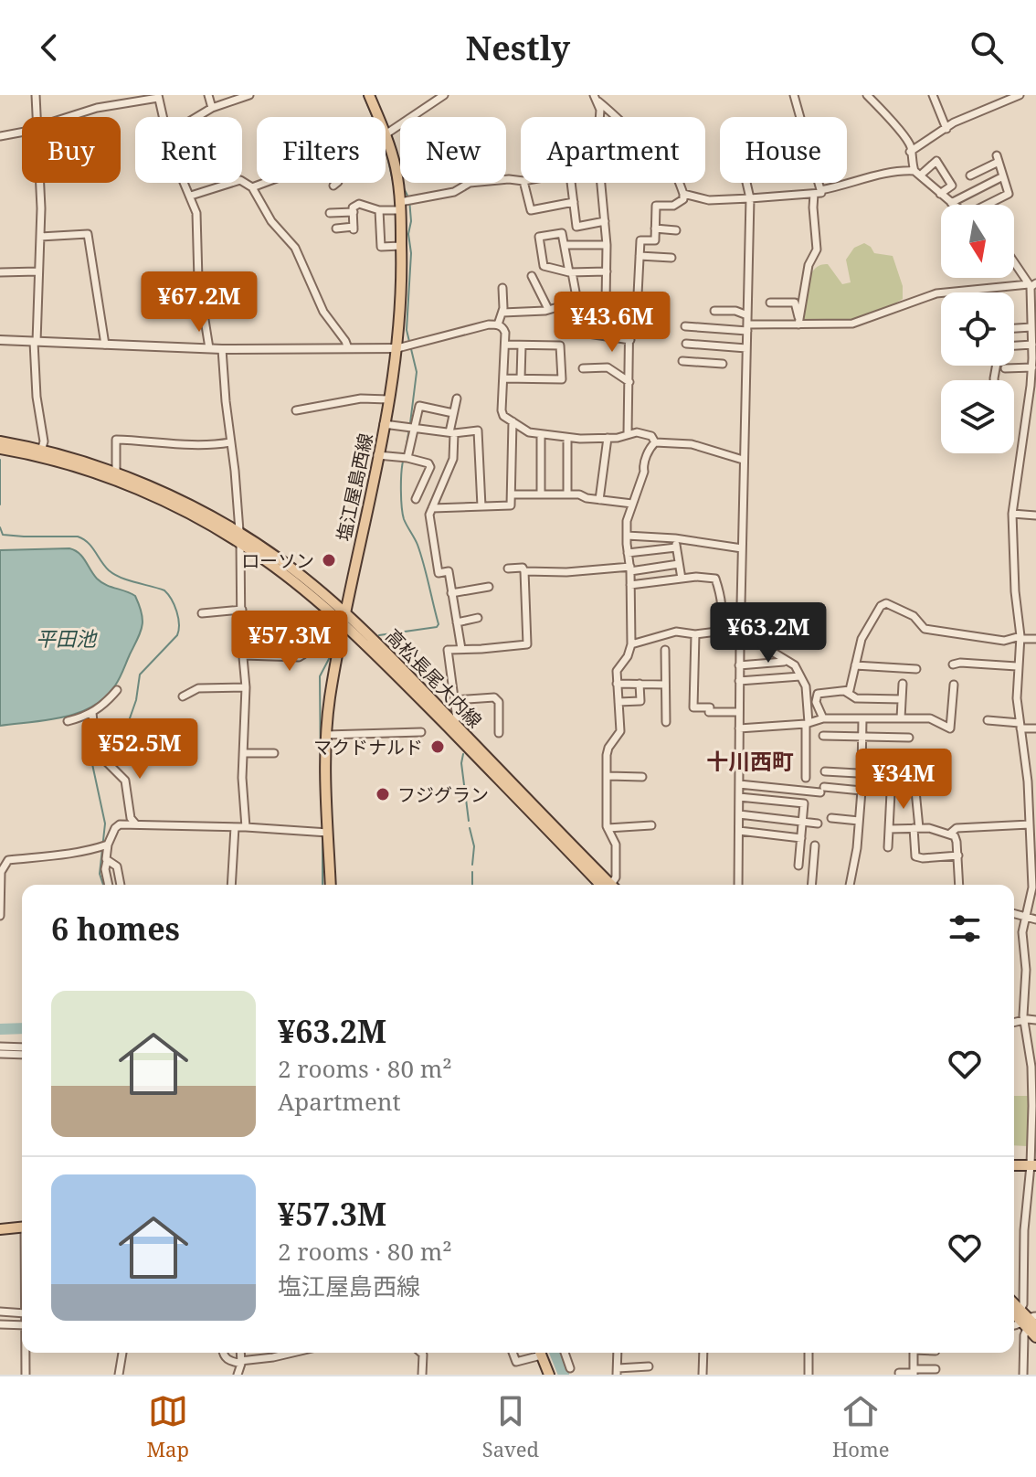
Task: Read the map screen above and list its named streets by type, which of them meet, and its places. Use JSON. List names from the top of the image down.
{
  "streets": {
    "main road": ["塩江屋島西線", "高松長尾大内線"]
  },
  "crossings": [
    ["塩江屋島西線", "高松長尾大内線"]
  ],
  "districts": ["十川西町"],
  "water": ["平田池"],
  "places": ["ローソン", "マクドナルド", "フジグラン"],
  "north": "bottom",
  "page": {
    "header": "Nestly",
    "chip": [
      "Buy",
      "Rent",
      "Filters",
      "New",
      "Apartment",
      "House"
    ],
    "price": [
      "¥67.2M",
      "¥43.6M",
      "¥63.2M",
      "¥57.3M",
      "¥52.5M",
      "¥34M"
    ],
    "heading": "6 homes",
    "list": [
      {
        "name": "¥63.2M",
        "note": "2 rooms · 80 m² · Apartment"
      },
      {
        "name": "¥57.3M",
        "note": "2 rooms · 80 m² · 塩江屋島西線"
      }
    ],
    "tabs": ["Map", "Saved", "Home"]
  }
}
